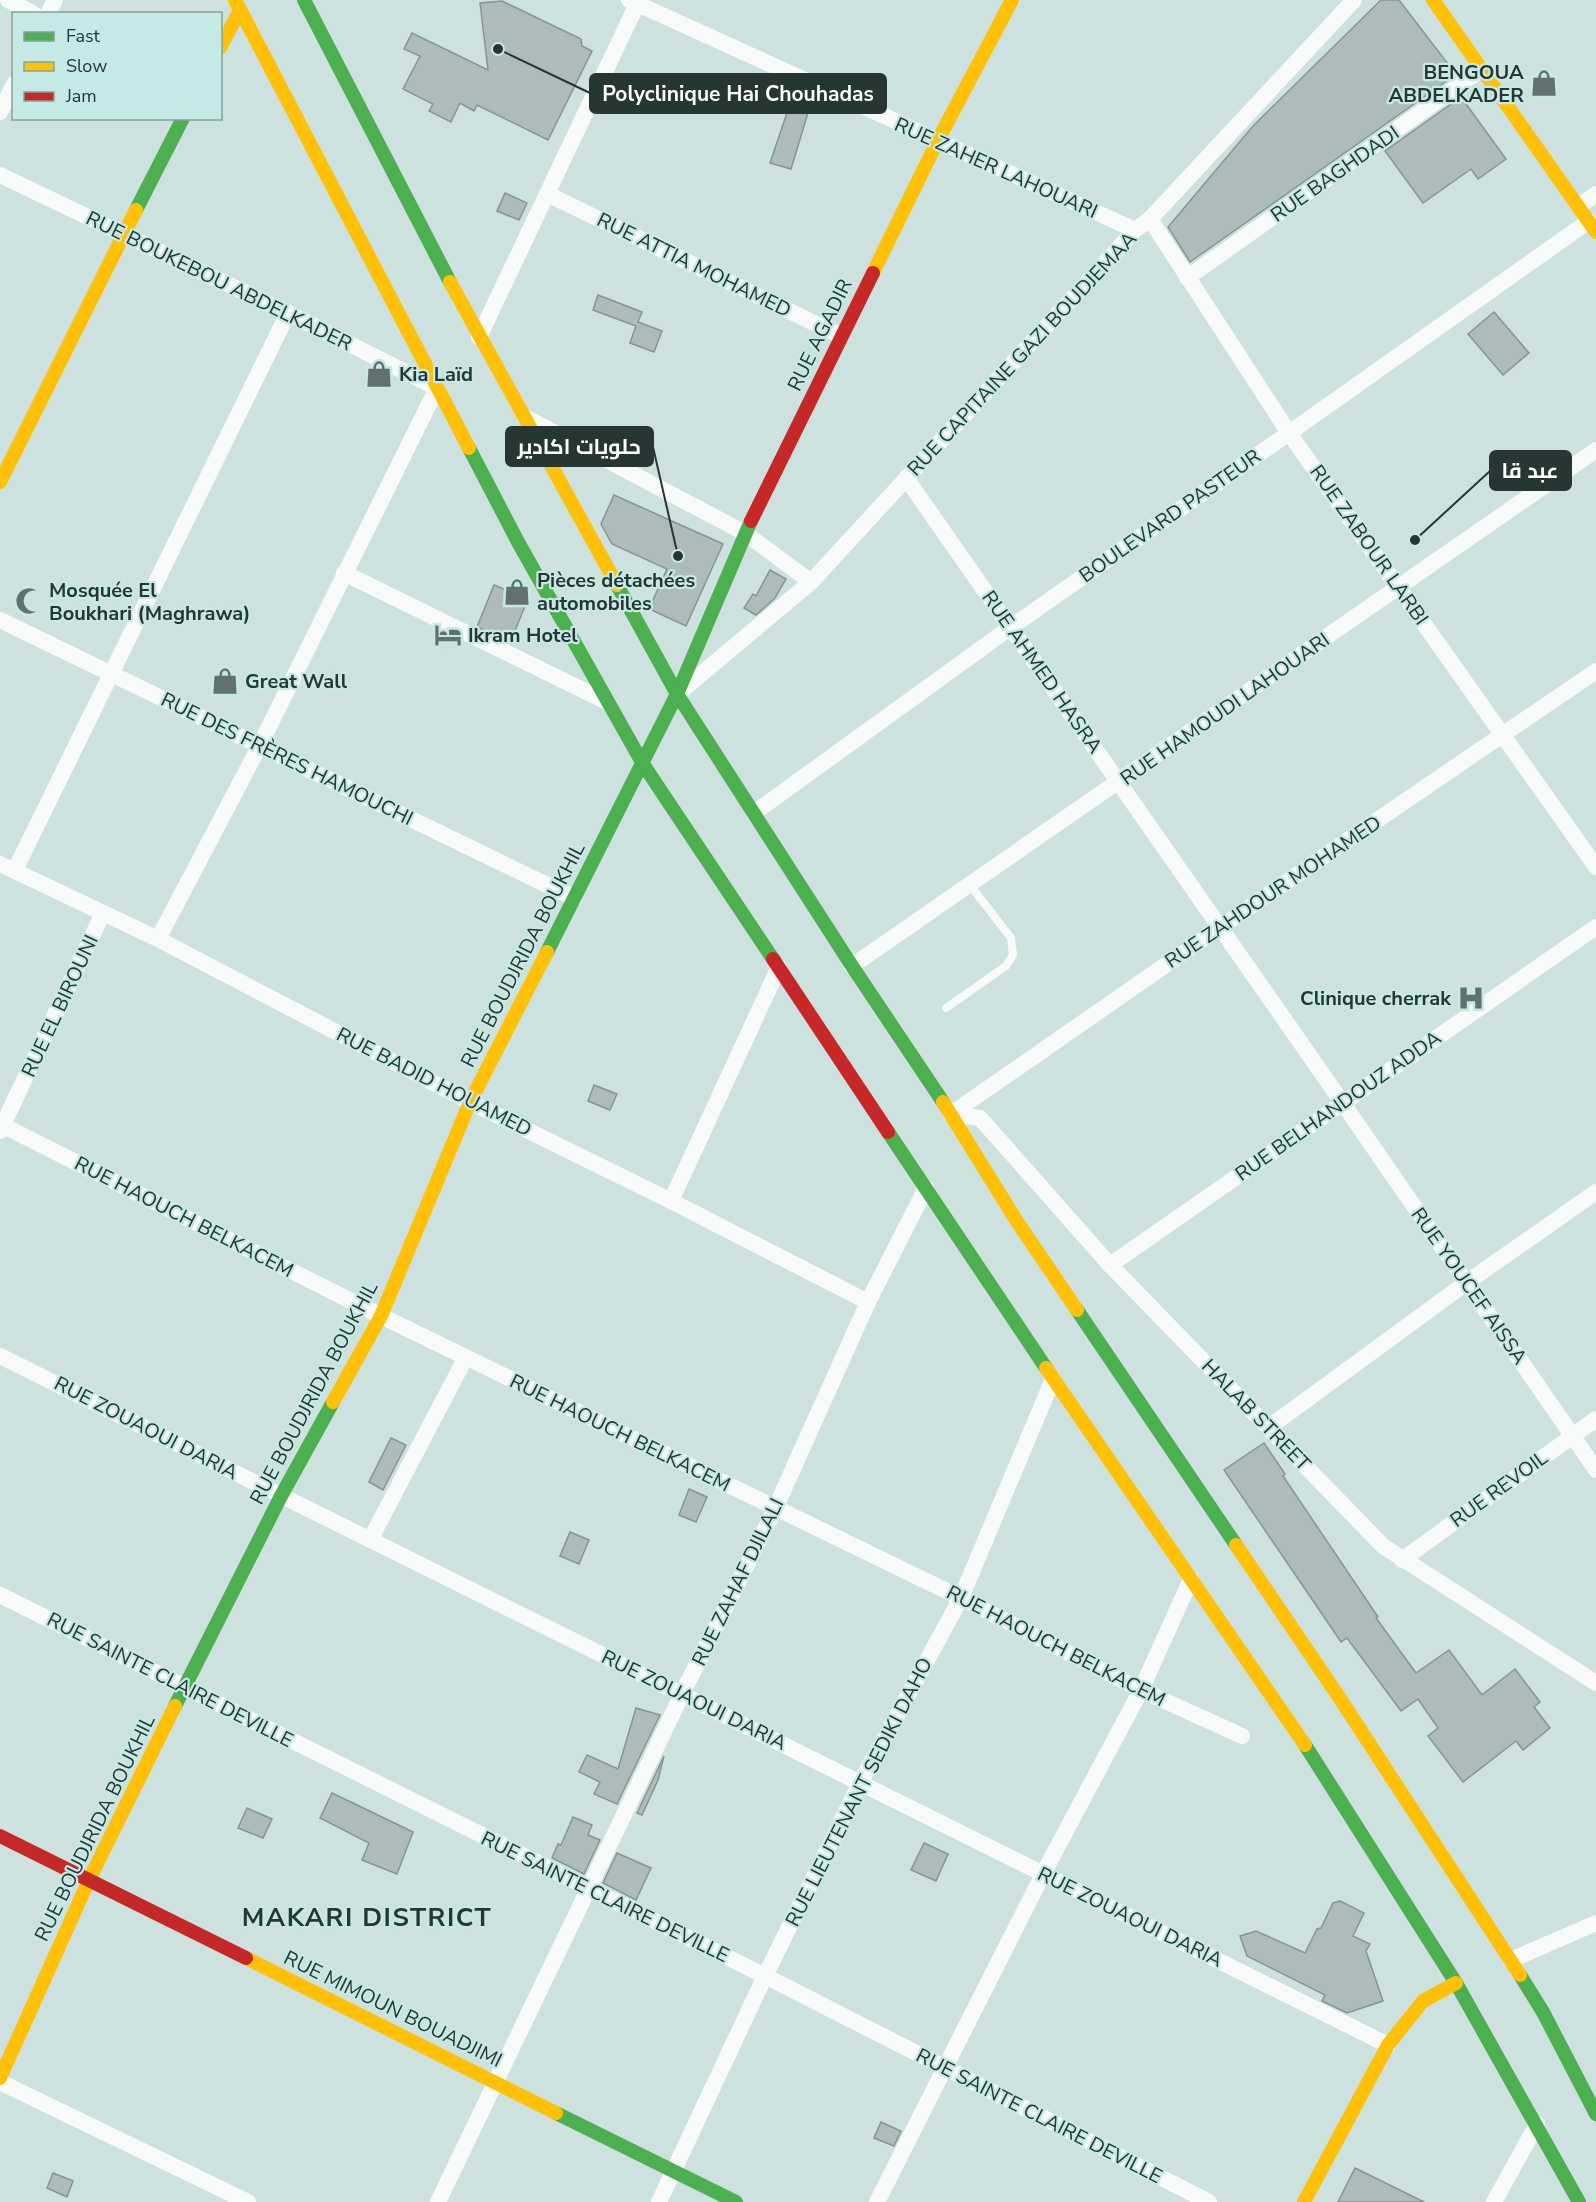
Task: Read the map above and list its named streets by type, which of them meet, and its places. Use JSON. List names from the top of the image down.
{
  "streets": {
    "main road": ["RUE AGADIR", "RUE BOUDJRIDA BOUKHIL", "RUE MIMOUN BOUADJIMI"],
    "street": [
      "RUE ZAHER LAHOUARI",
      "RUE BAGHDADI",
      "RUE ATTIA MOHAMED",
      "RUE BOUKEBOU ABDELKADER",
      "RUE CAPITAINE GAZI BOUDJEMAA",
      "BOULEVARD PASTEUR",
      "RUE ZABOUR LARBI",
      "RUE AHMED HASRA",
      "RUE HAMOUDI LAHOUARI",
      "RUE DES FRÈRES HAMOUCHI",
      "RUE ZAHDOUR MOHAMED",
      "RUE EL BIROUNI",
      "RUE BADID HOUAMED",
      "RUE BELHANDOUZ ADDA",
      "RUE HAOUCH BELKACEM",
      "RUE YOUCEF AISSA",
      "HALAB STREET",
      "RUE ZOUAOUI DARIA",
      "RUE REVOIL",
      "RUE ZAHAF DJILALI",
      "RUE SAINTE CLAIRE DEVILLE",
      "RUE LIEUTENANT SEDIKI DAHO"
    ]
  },
  "crossings": [
    ["RUE ZAHER LAHOUARI", "RUE AGADIR"],
    ["RUE ZAHER LAHOUARI", "RUE CAPITAINE GAZI BOUDJEMAA"],
    ["RUE BAGHDADI", "RUE ZABOUR LARBI"],
    ["RUE ATTIA MOHAMED", "RUE AGADIR"],
    ["RUE AGADIR", "RUE CAPITAINE GAZI BOUDJEMAA"],
    ["RUE AGADIR", "RUE BOUDJRIDA BOUKHIL"],
    ["RUE CAPITAINE GAZI BOUDJEMAA", "RUE ZABOUR LARBI"],
    ["RUE CAPITAINE GAZI BOUDJEMAA", "RUE AHMED HASRA"],
    ["RUE CAPITAINE GAZI BOUDJEMAA", "RUE BOUDJRIDA BOUKHIL"],
    ["BOULEVARD PASTEUR", "RUE ZABOUR LARBI"],
    ["BOULEVARD PASTEUR", "RUE AHMED HASRA"],
    ["RUE ZABOUR LARBI", "RUE HAMOUDI LAHOUARI"],
    ["RUE ZABOUR LARBI", "RUE ZAHDOUR MOHAMED"],
    ["RUE AHMED HASRA", "RUE HAMOUDI LAHOUARI"],
    ["RUE AHMED HASRA", "RUE ZAHDOUR MOHAMED"],
    ["RUE AHMED HASRA", "RUE BELHANDOUZ ADDA"],
    ["RUE AHMED HASRA", "RUE YOUCEF AISSA"],
    ["RUE DES FRÈRES HAMOUCHI", "RUE BOUDJRIDA BOUKHIL"],
    ["RUE ZAHDOUR MOHAMED", "HALAB STREET"],
    ["RUE BOUDJRIDA BOUKHIL", "RUE BADID HOUAMED"],
    ["RUE BOUDJRIDA BOUKHIL", "RUE HAOUCH BELKACEM"],
    ["RUE BOUDJRIDA BOUKHIL", "RUE ZOUAOUI DARIA"],
    ["RUE BOUDJRIDA BOUKHIL", "RUE SAINTE CLAIRE DEVILLE"],
    ["RUE BOUDJRIDA BOUKHIL", "RUE MIMOUN BOUADJIMI"],
    ["RUE EL BIROUNI", "RUE BADID HOUAMED"],
    ["RUE EL BIROUNI", "RUE HAOUCH BELKACEM"],
    ["RUE BADID HOUAMED", "RUE ZAHAF DJILALI"],
    ["RUE BELHANDOUZ ADDA", "RUE YOUCEF AISSA"],
    ["RUE BELHANDOUZ ADDA", "HALAB STREET"],
    ["RUE HAOUCH BELKACEM", "RUE ZAHAF DJILALI"],
    ["RUE HAOUCH BELKACEM", "RUE LIEUTENANT SEDIKI DAHO"],
    ["RUE YOUCEF AISSA", "RUE REVOIL"],
    ["HALAB STREET", "RUE REVOIL"],
    ["RUE ZOUAOUI DARIA", "RUE ZAHAF DJILALI"],
    ["RUE ZOUAOUI DARIA", "RUE LIEUTENANT SEDIKI DAHO"],
    ["RUE ZAHAF DJILALI", "RUE SAINTE CLAIRE DEVILLE"],
    ["RUE ZAHAF DJILALI", "RUE MIMOUN BOUADJIMI"],
    ["RUE SAINTE CLAIRE DEVILLE", "RUE LIEUTENANT SEDIKI DAHO"],
    ["RUE LIEUTENANT SEDIKI DAHO", "RUE MIMOUN BOUADJIMI"]
  ],
  "districts": ["MAKARI DISTRICT"],
  "places": {
    "other": ["Polyclinique Hai Chouhadas", "عبد قا", "حلويات اكادير"],
    "shop": [
      "BENGOUA ABDELKADER",
      "Kia Laïd",
      "Pièces détachées automobiles",
      "Great Wall"
    ],
    "mosque": ["Mosquée El Boukhari (Maghrawa)"],
    "hotel": ["Ikram Hotel"],
    "hospital": ["Clinique cherrak"]
  },
  "legend": ["Fast", "Slow", "Jam"]
}
